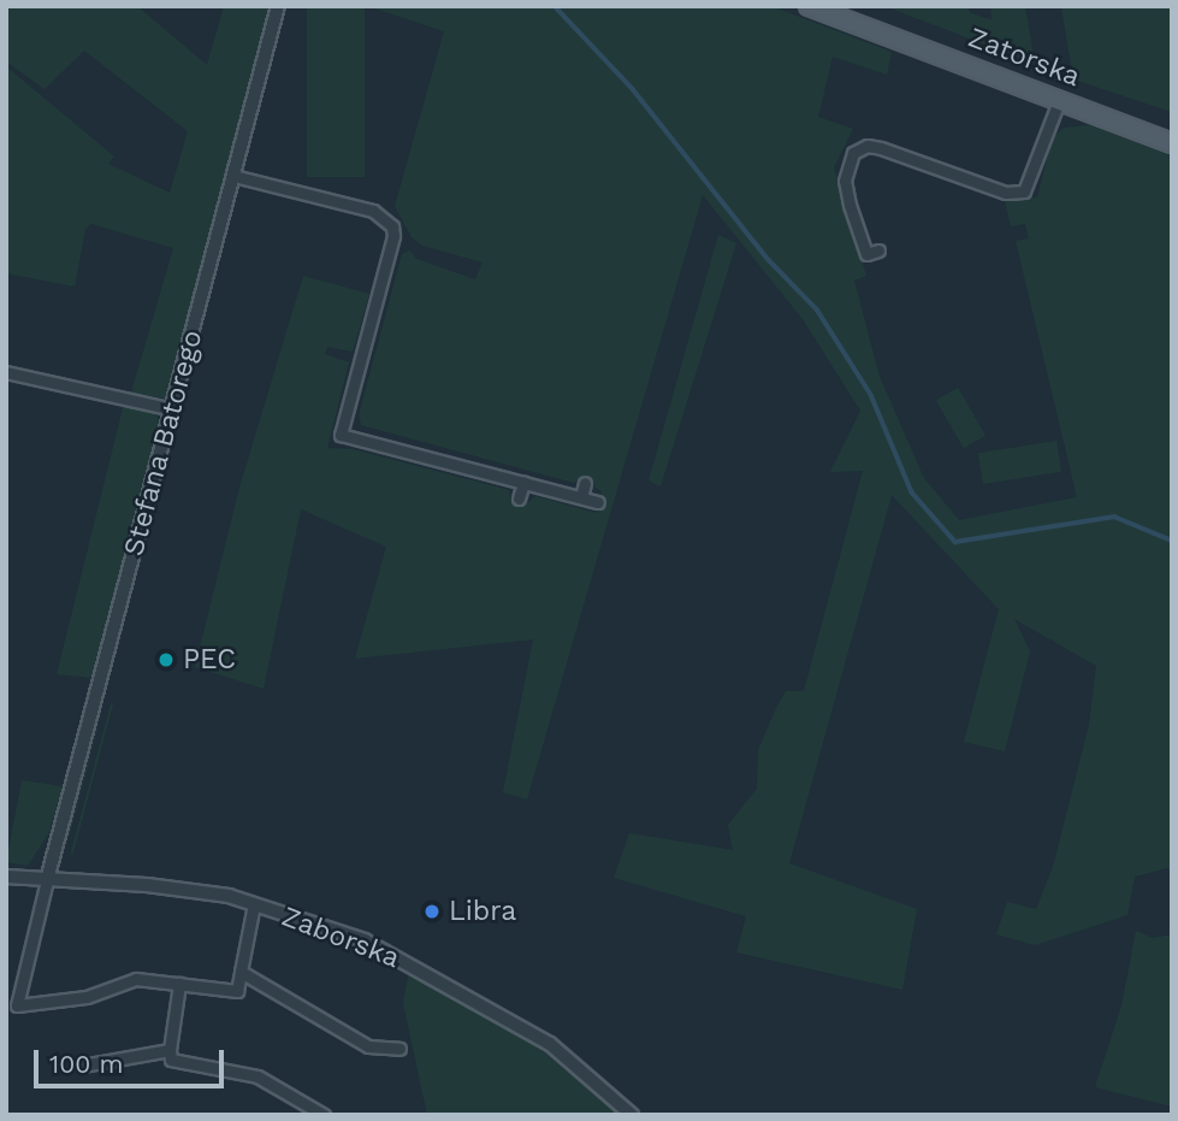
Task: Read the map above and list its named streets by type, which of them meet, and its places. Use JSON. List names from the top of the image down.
{
  "streets": {
    "main road": ["Zatorska"],
    "street": ["Stefana Batorego", "Zaborska"]
  },
  "crossings": [
    ["Stefana Batorego", "Zaborska"]
  ],
  "places": ["PEC", "Libra"],
  "scale_bar": "100 m"
}
